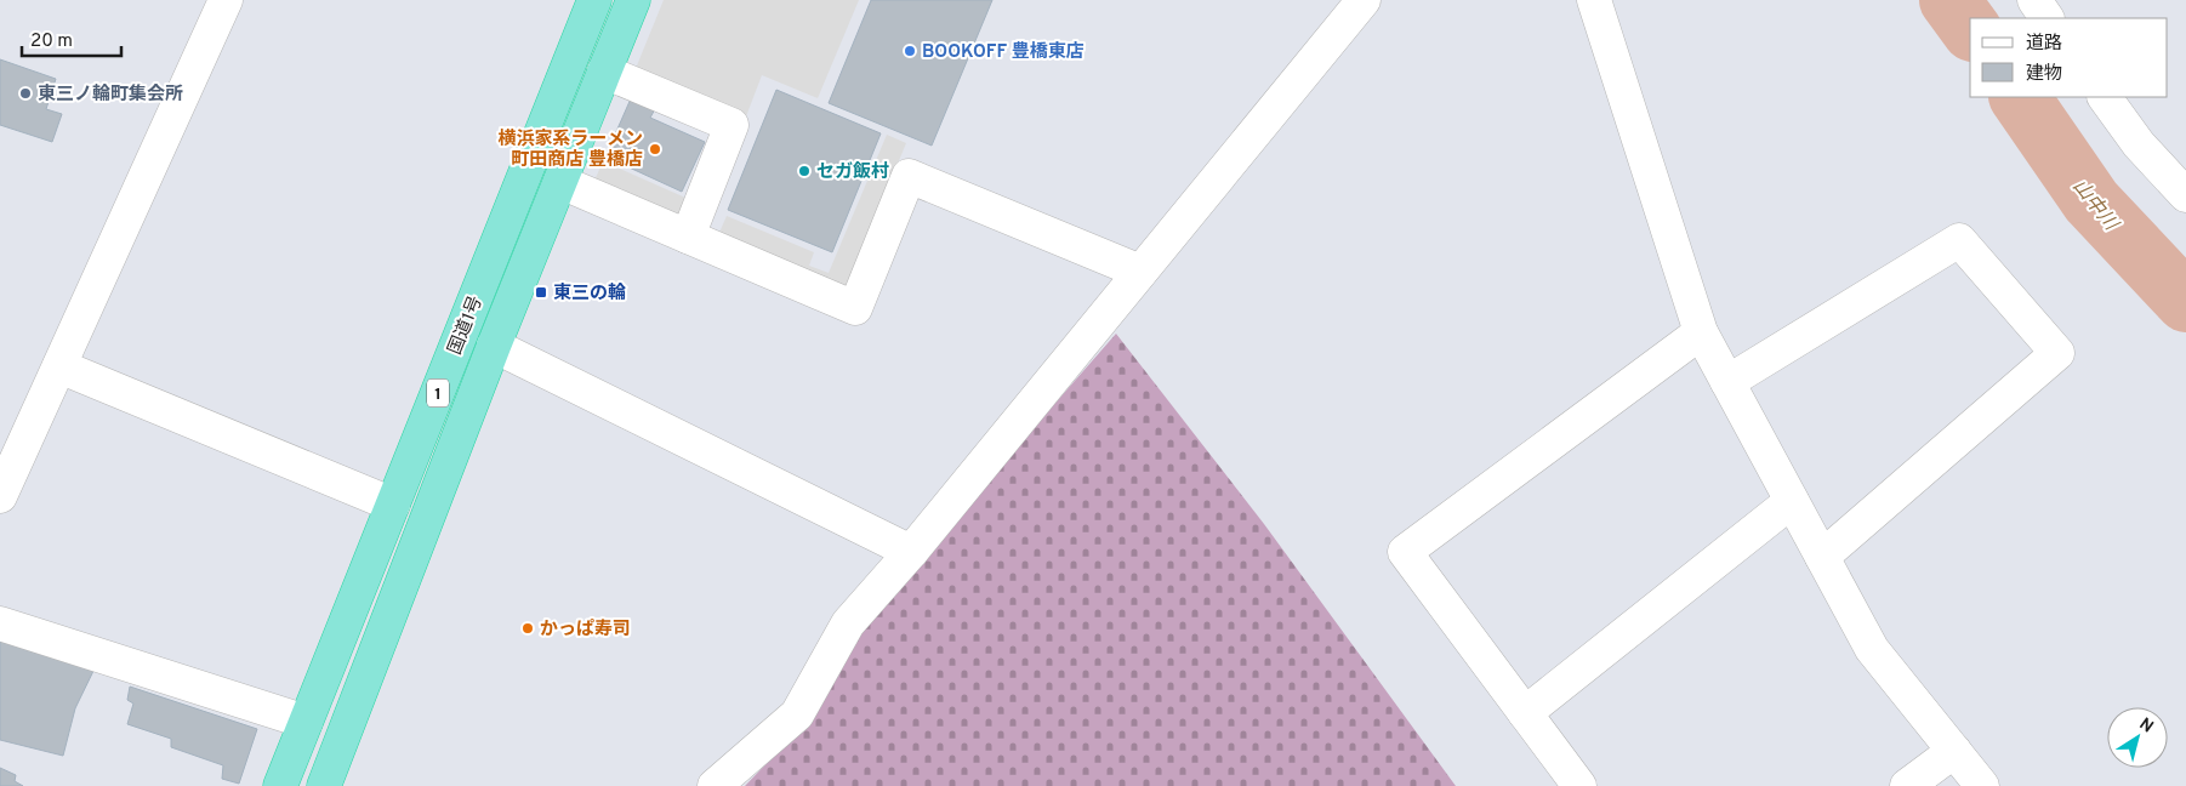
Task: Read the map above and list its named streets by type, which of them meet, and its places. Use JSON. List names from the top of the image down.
{
  "streets": {
    "highway": ["国道1号", "1"]
  },
  "water": ["山中川"],
  "places": {
    "other": [
      "BOOKOFF 豊橋東店",
      "東三ノ輪町集会所",
      "横浜家系ラーメン 町田商店 豊橋店",
      "セガ飯村",
      "かっぱ寿司"
    ],
    "transit": ["東三の輪"]
  },
  "legend": ["道路", "建物"],
  "scale_bar": "20 m",
  "north": "top right"
}
